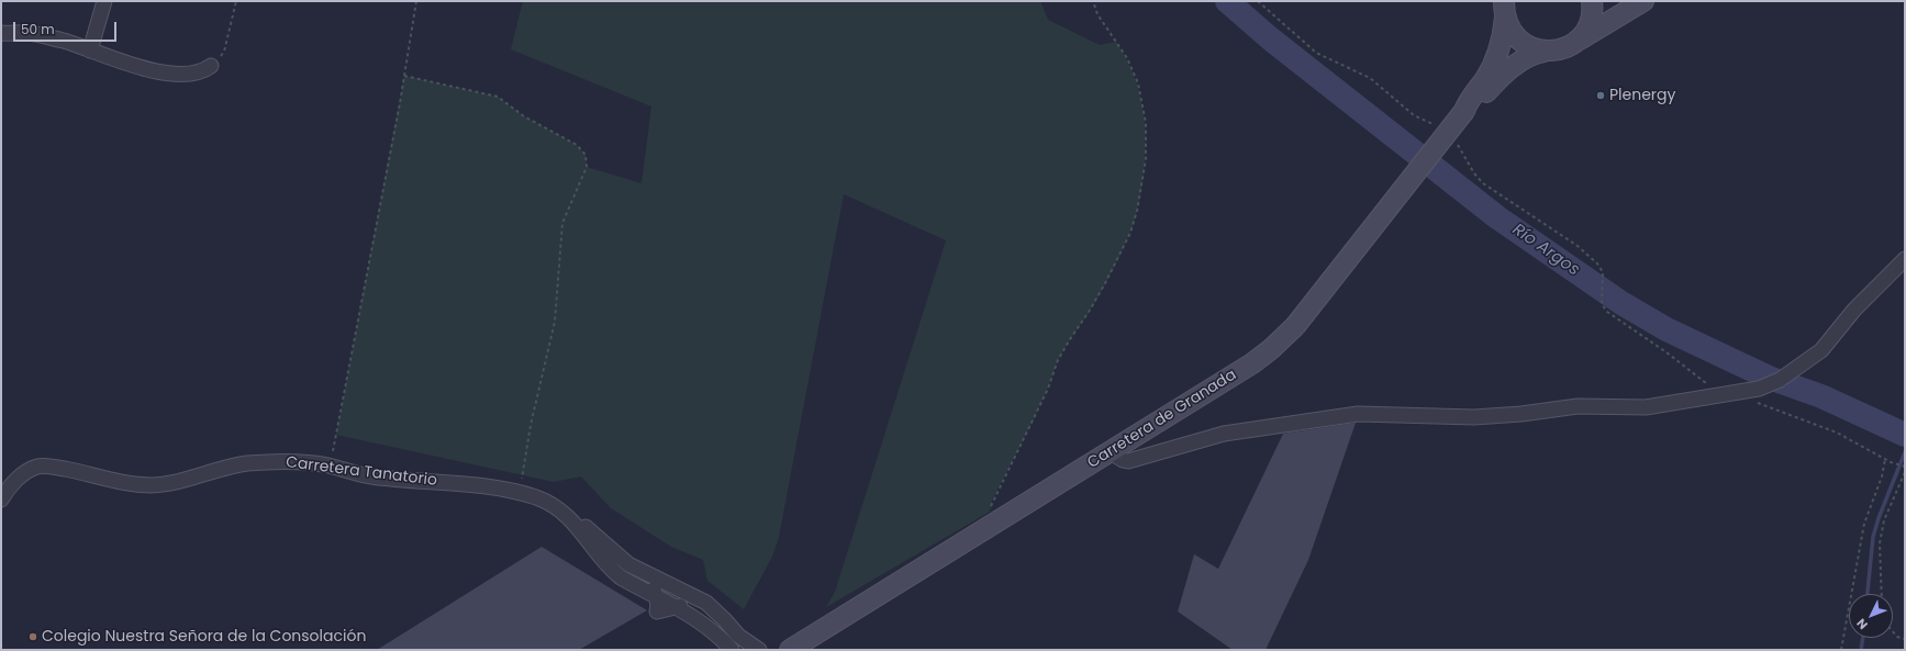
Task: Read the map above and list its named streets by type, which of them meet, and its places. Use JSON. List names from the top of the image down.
{
  "streets": {
    "main road": ["Carretera de Granada"],
    "street": ["Carretera Tanatorio"]
  },
  "water": ["Río Argos"],
  "places": ["Plenergy", "Colegio Nuestra Señora de la Consolación"],
  "scale_bar": "50 m",
  "north": "bottom left"
}
